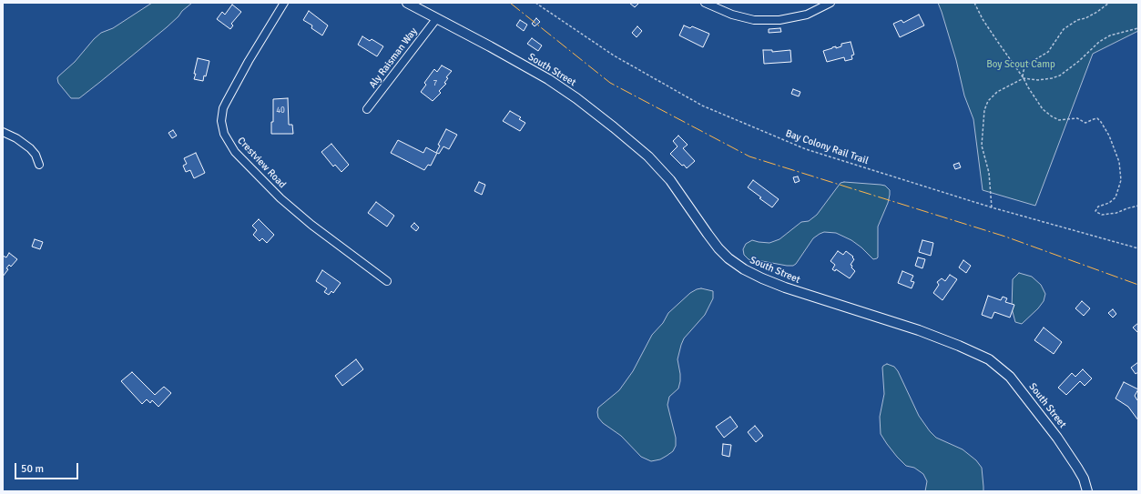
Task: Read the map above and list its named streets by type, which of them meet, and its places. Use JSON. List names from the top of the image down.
{
  "streets": {
    "street": ["Aly Raisman Way", "South Street", "Crestview Road"],
    "path": ["Bay Colony Rail Trail"]
  },
  "crossings": [
    ["Aly Raisman Way", "South Street"]
  ],
  "parks": ["Boy Scout Camp"],
  "house_numbers": ["7", "40"],
  "scale_bar": "50 m"
}
